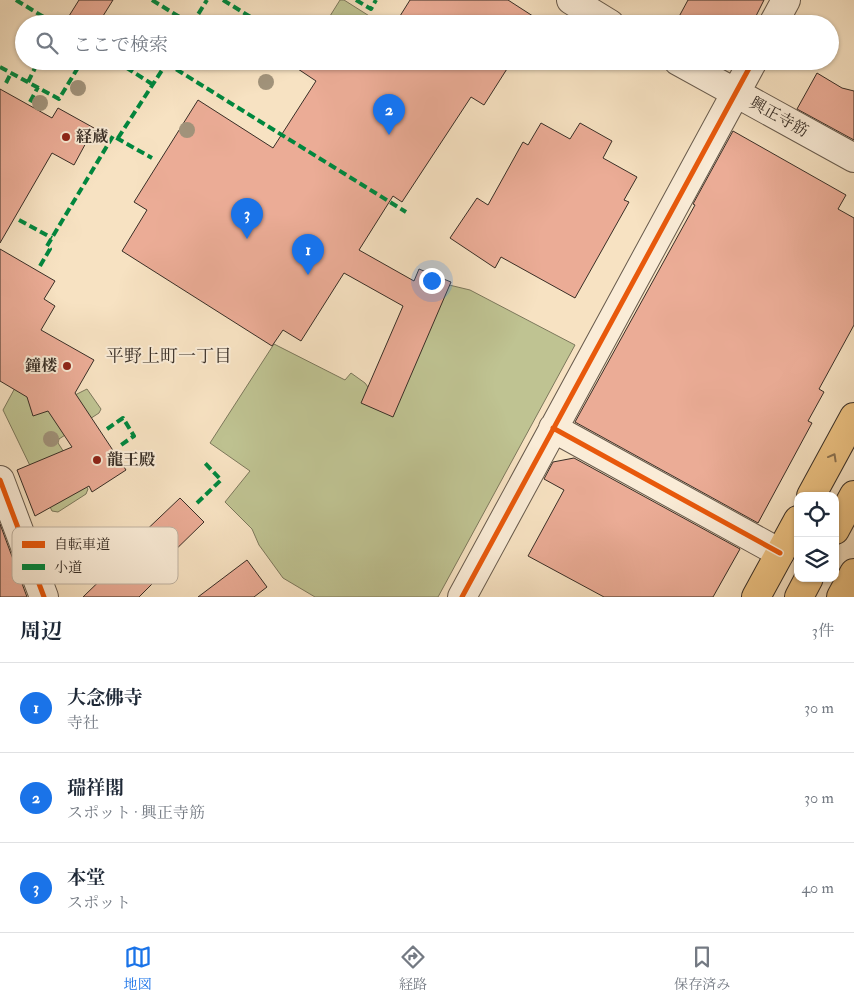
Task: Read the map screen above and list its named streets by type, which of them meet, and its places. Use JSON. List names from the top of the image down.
{
  "streets": {
    "street": ["興正寺筋"]
  },
  "districts": ["平野上町一丁目"],
  "places": ["経蔵", "鐘楼", "龍王殿"],
  "legend": ["自転車道", "小道"],
  "page": {
    "search": "ここで検索",
    "pins": ["2", "3", "1"],
    "heading": ["周辺", "3件"],
    "list": [
      {
        "mark": "1",
        "name": "大念佛寺",
        "note": "寺社",
        "value": "30 m"
      },
      {
        "mark": "2",
        "name": "瑞祥閣",
        "note": "スポット · 興正寺筋",
        "value": "30 m"
      },
      {
        "mark": "3",
        "name": "本堂",
        "note": "スポット",
        "value": "40 m"
      }
    ],
    "nav": ["地図", "経路", "保存済み"]
  }
}
